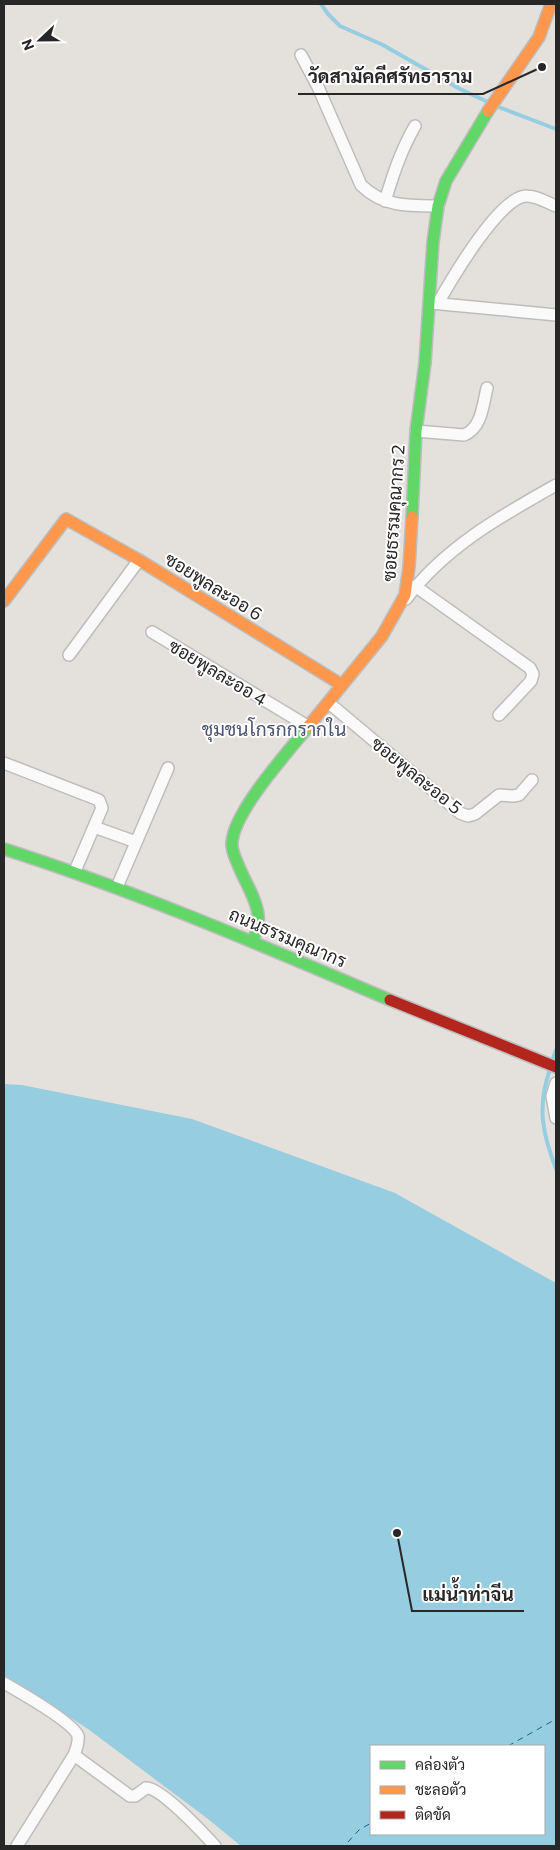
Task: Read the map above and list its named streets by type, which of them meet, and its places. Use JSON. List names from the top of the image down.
{
  "streets": {
    "street": [
      "ซอยธรรมคุณากร 2",
      "ซอยพูลละออ 6",
      "ซอยพูลละออ 4",
      "ซอยพูลละออ 5",
      "ถนนธรรมคุณากร"
    ]
  },
  "crossings": [
    ["ซอยธรรมคุณากร 2", "ซอยพูลละออ 6"],
    ["ซอยธรรมคุณากร 2", "ซอยพูลละออ 4"],
    ["ซอยธรรมคุณากร 2", "ซอยพูลละออ 5"],
    ["ซอยธรรมคุณากร 2", "ถนนธรรมคุณากร"]
  ],
  "districts": ["ชุมชนโกรกกรากใน"],
  "places": ["วัดสามัคคีศรัทธาราม", "แม่น้ำท่าจีน"],
  "legend": ["คล่องตัว", "ชะลอตัว", "ติดขัด"],
  "north": "left"
}
